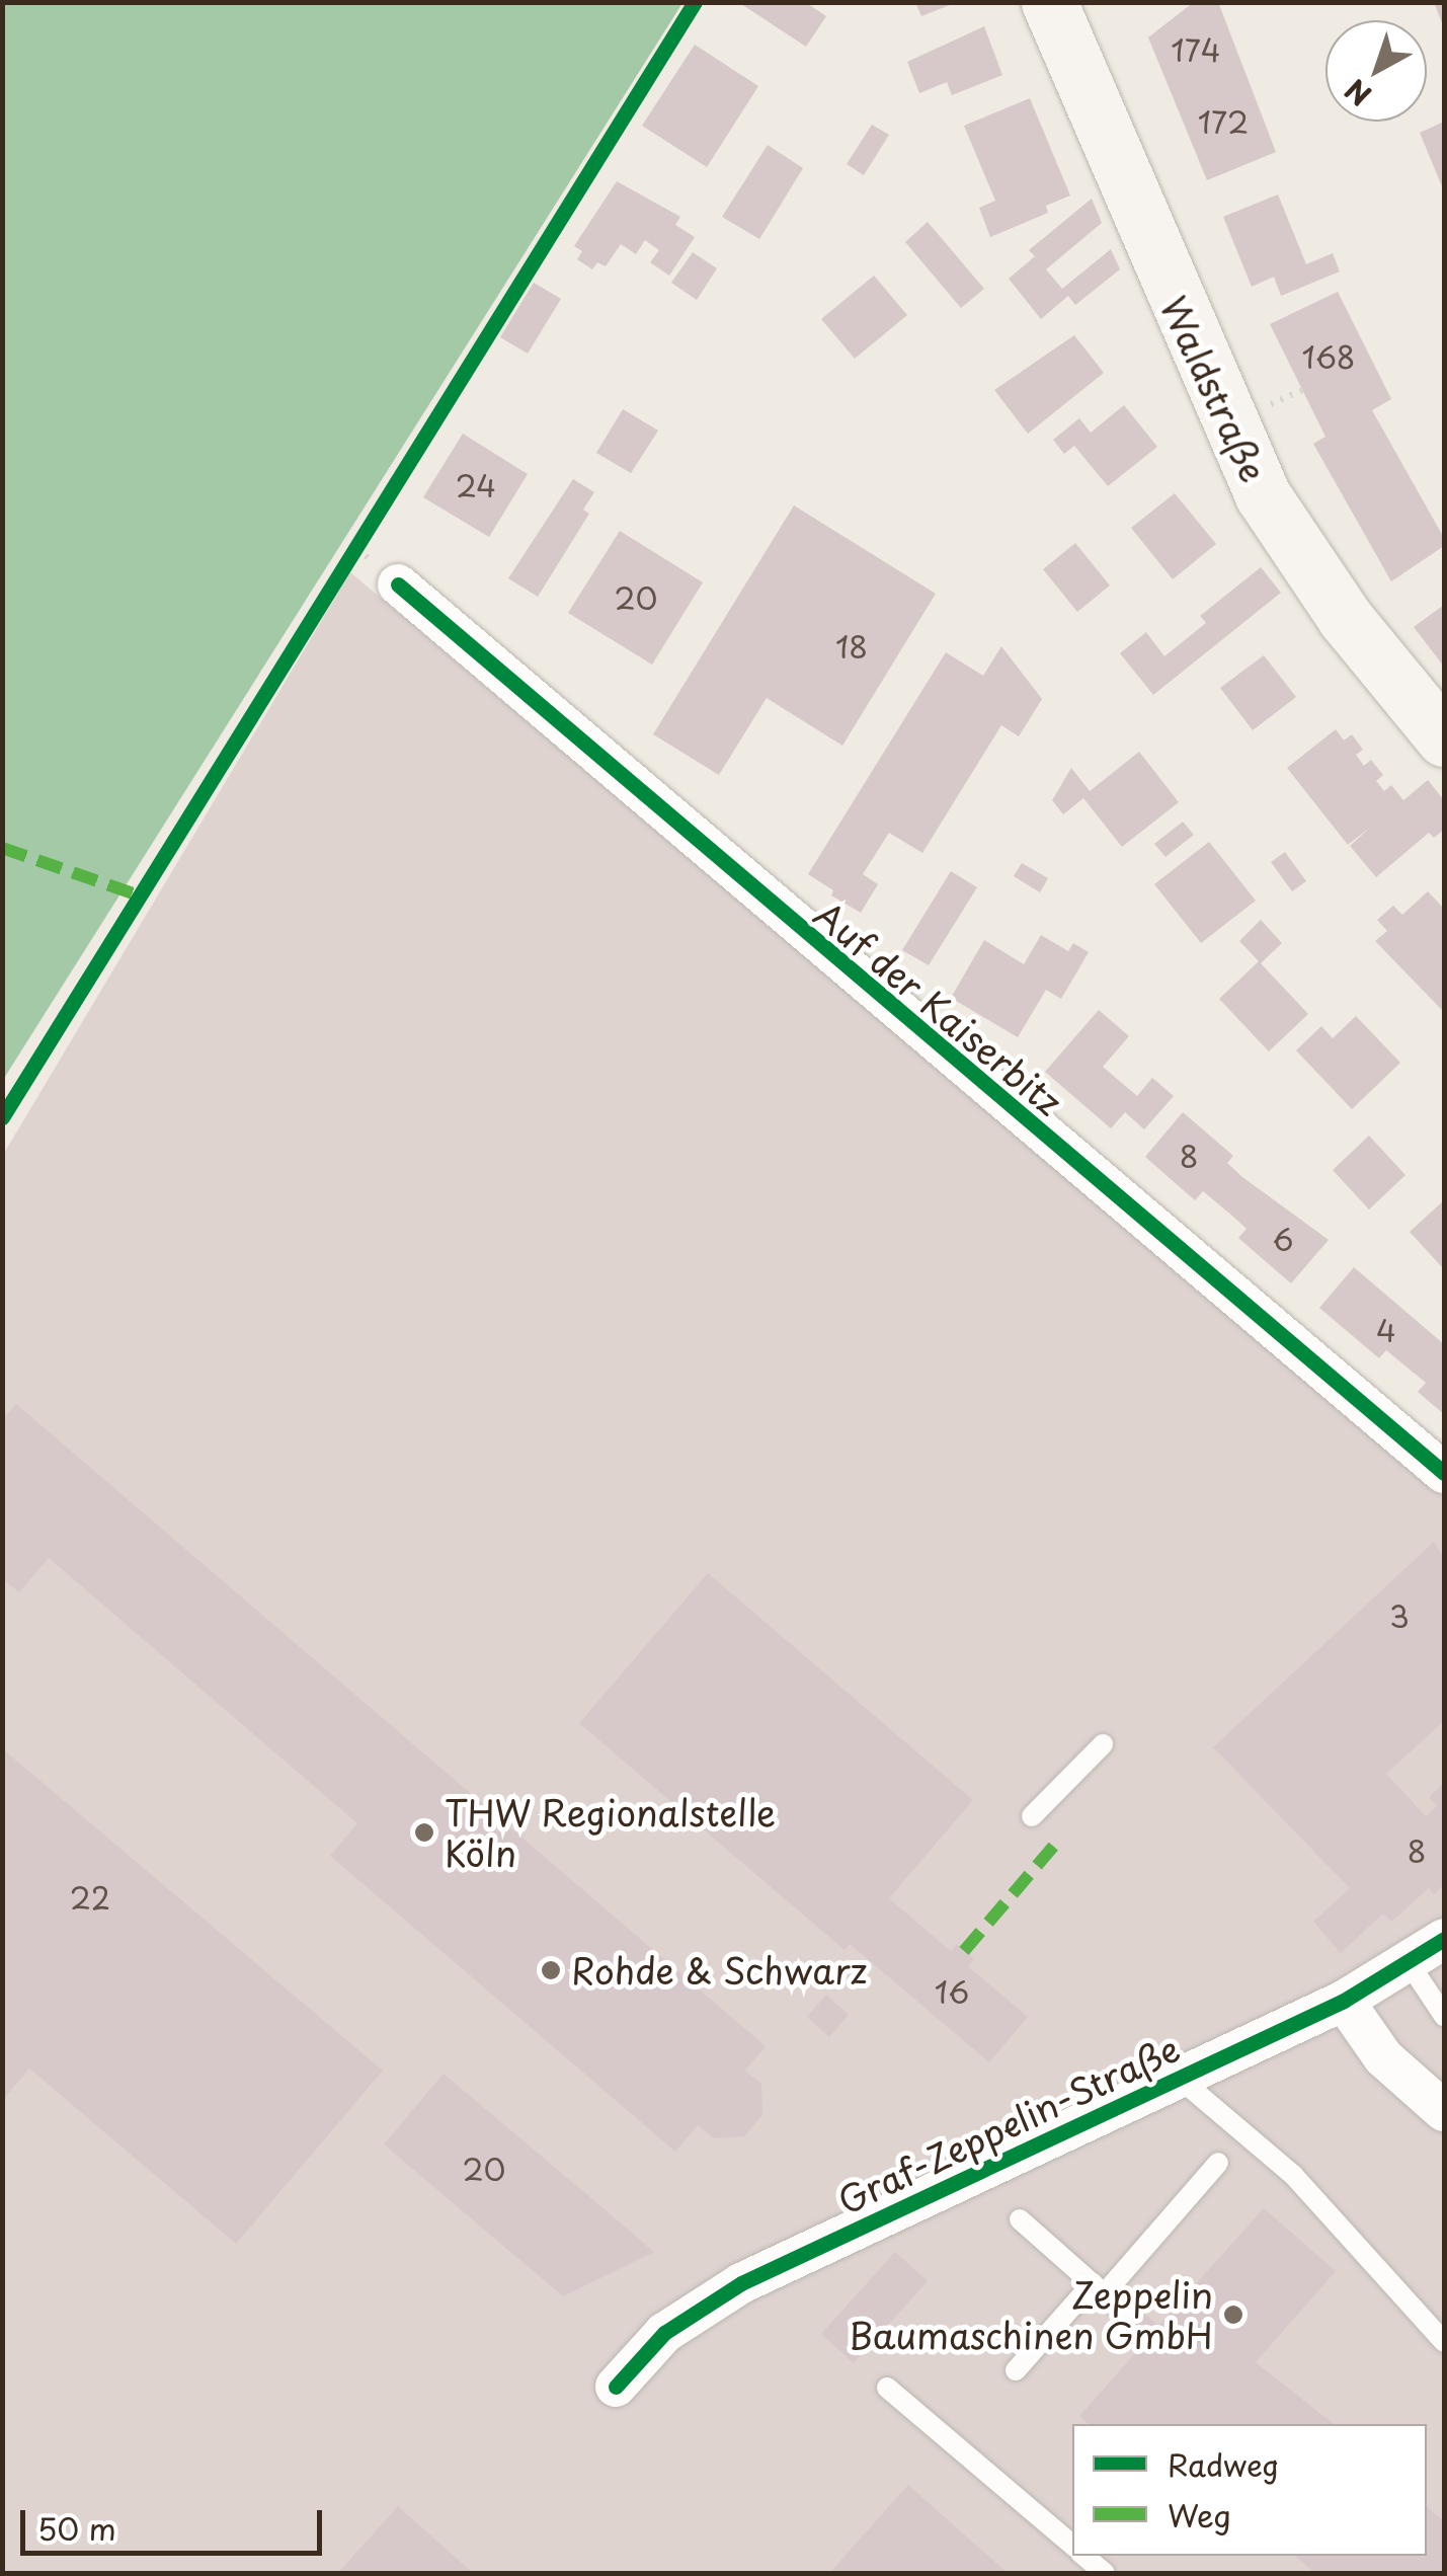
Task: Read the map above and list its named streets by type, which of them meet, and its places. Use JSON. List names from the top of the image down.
{
  "streets": {
    "main road": ["Waldstraße"],
    "street": ["Auf der Kaiserbitz", "Graf-Zeppelin-Straße"]
  },
  "places": ["THW Regionalstelle Köln", "Rohde & Schwarz", "Zeppelin Baumaschinen GmbH"],
  "house_numbers": [
    "174",
    "172",
    "168",
    "24",
    "20",
    "18",
    "8",
    "6",
    "4",
    "3",
    "8",
    "22",
    "16",
    "20"
  ],
  "legend": ["Radweg", "Weg"],
  "scale_bar": "50 m",
  "north": "bottom left"
}
